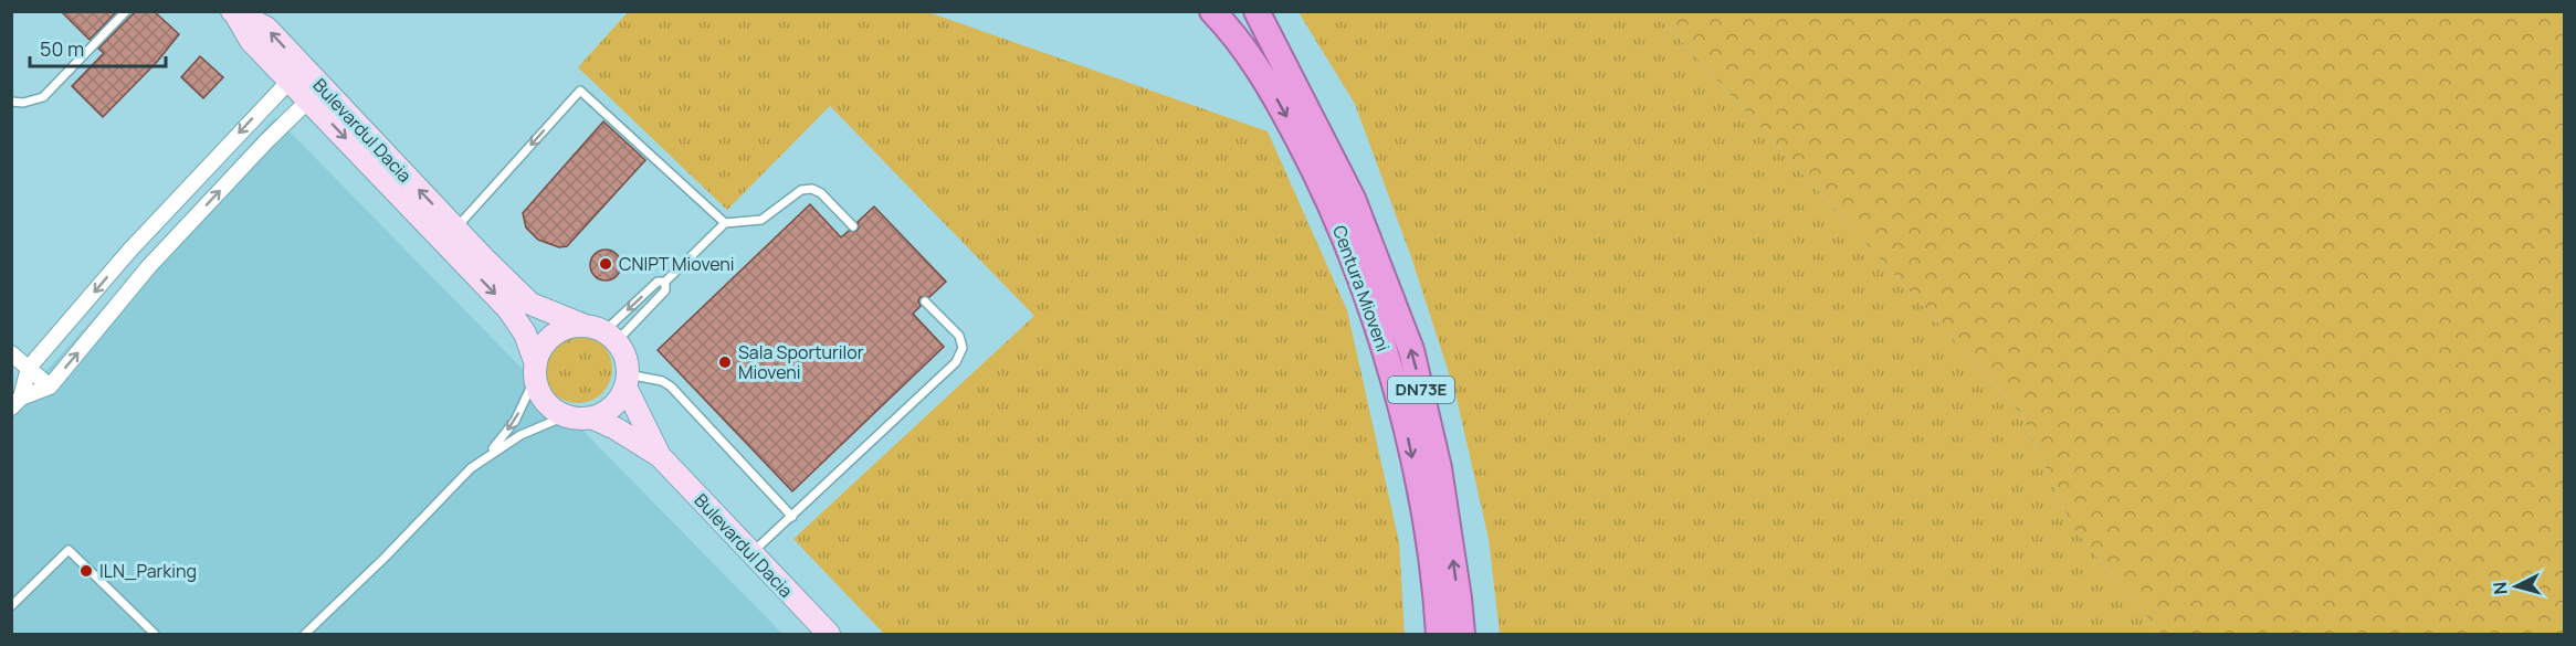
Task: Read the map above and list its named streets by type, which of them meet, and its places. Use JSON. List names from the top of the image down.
{
  "streets": {
    "highway": ["Centura Mioveni", "DN73E"],
    "main road": ["Bulevardul Dacia"]
  },
  "places": ["CNIPT Mioveni", "Sala Sporturilor Mioveni", "ILN_Parking"],
  "scale_bar": "50 m",
  "north": "left"
}
